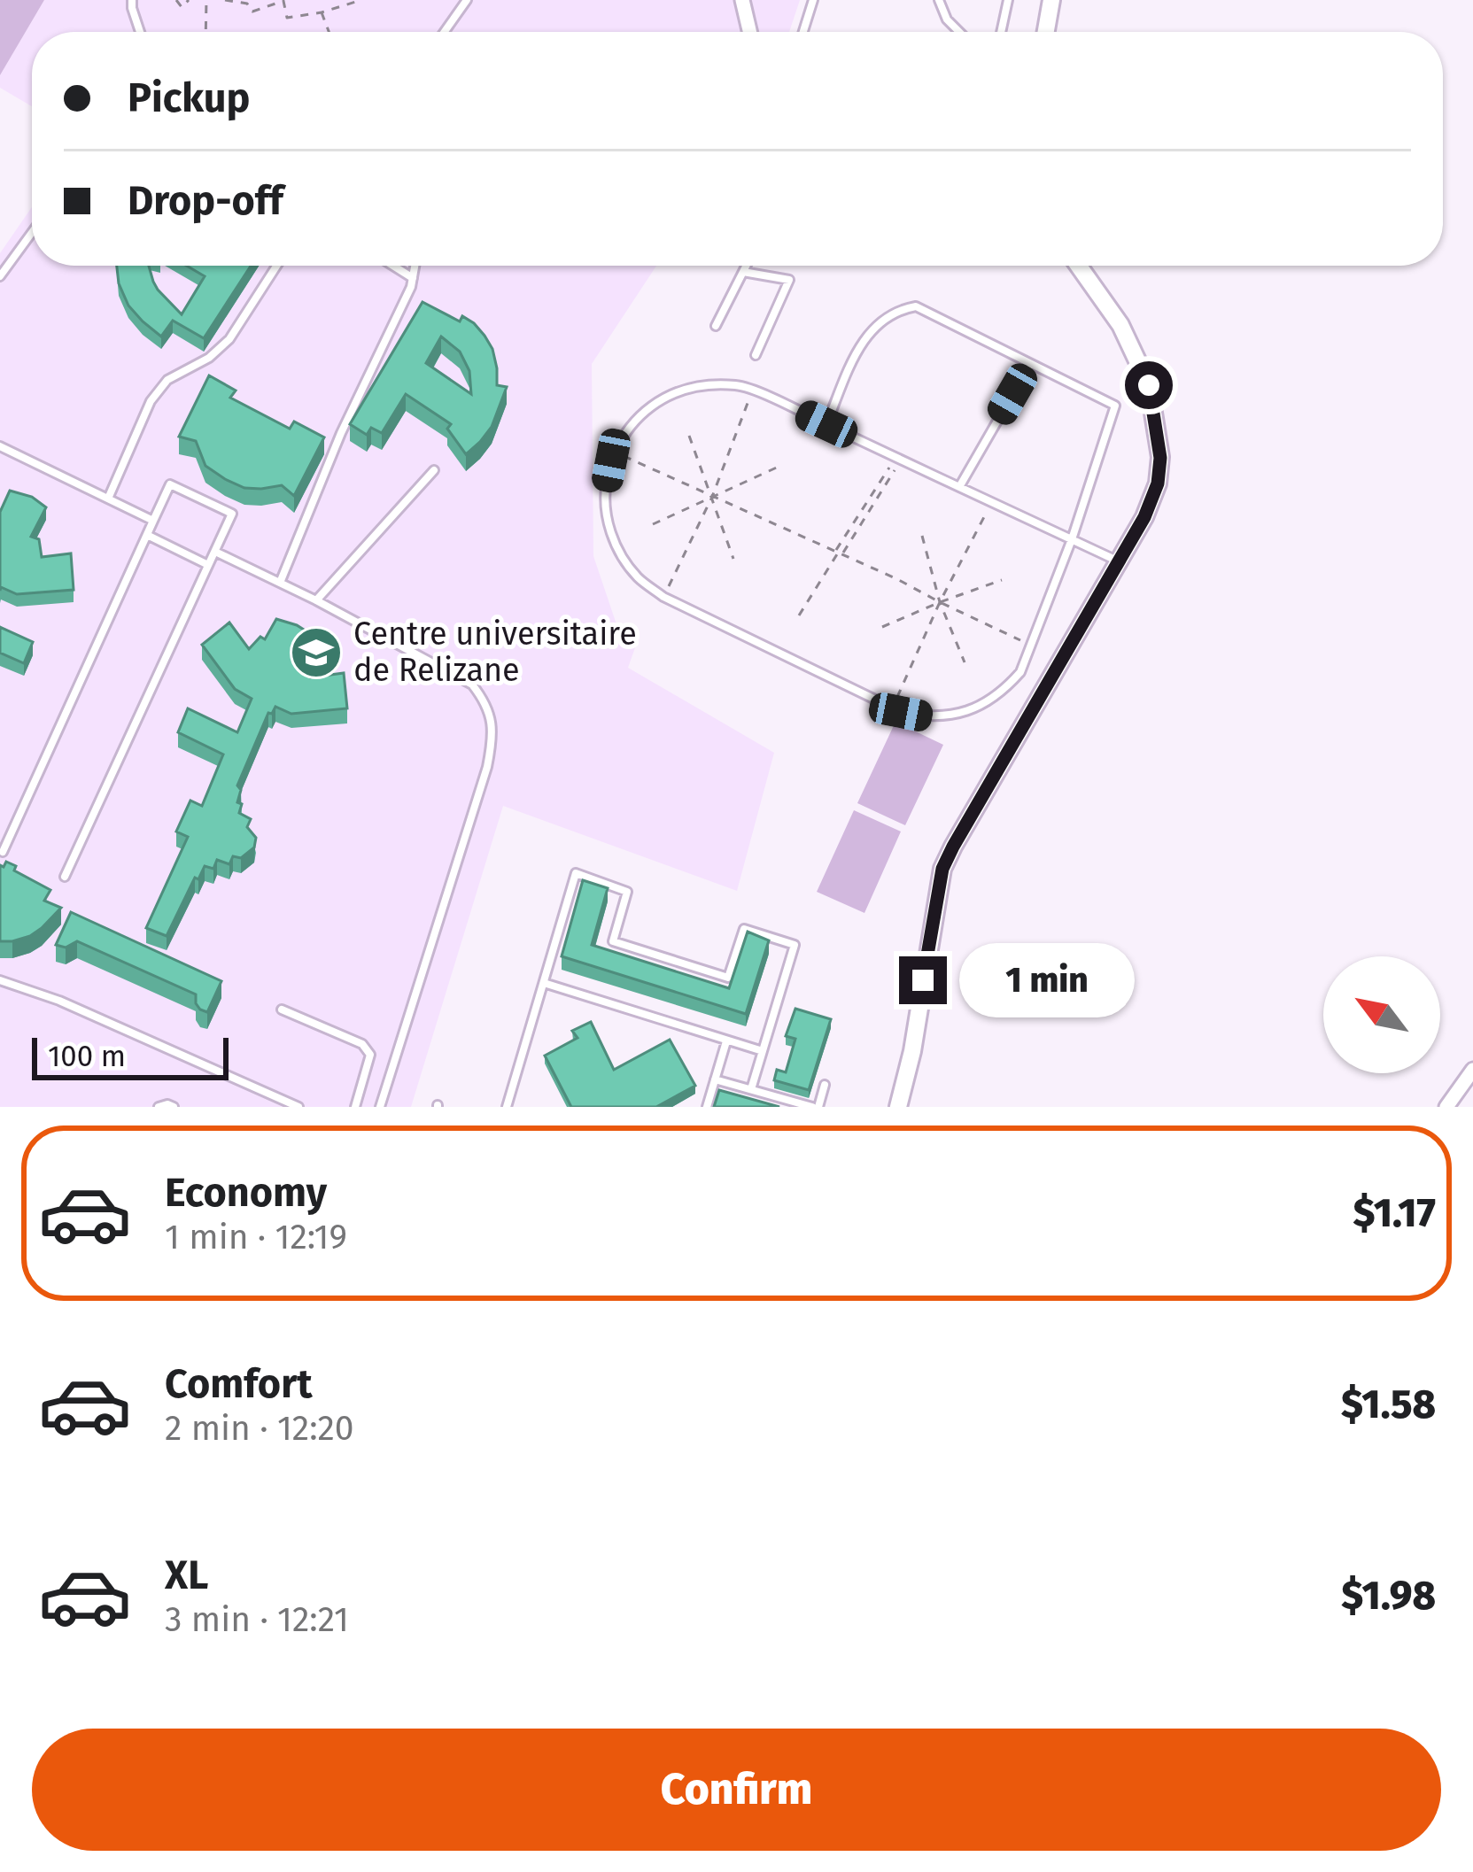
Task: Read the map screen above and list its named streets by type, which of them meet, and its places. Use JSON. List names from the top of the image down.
{
  "places": {
    "school or university": ["Centre universitaire de Relizane"]
  },
  "scale_bar": "100 m",
  "north": "top left",
  "page": {
    "banner": ["Pickup", "Drop-off"],
    "bubble": "1 min",
    "scale": "100 m",
    "list": [
      {
        "name": "Economy",
        "note": "1 min · 12:19",
        "value": "$1.17"
      },
      {
        "name": "Comfort",
        "note": "2 min · 12:20",
        "value": "$1.58"
      },
      {
        "name": "XL",
        "note": "3 min · 12:21",
        "value": "$1.98"
      }
    ],
    "buttons": "Confirm"
  }
}
